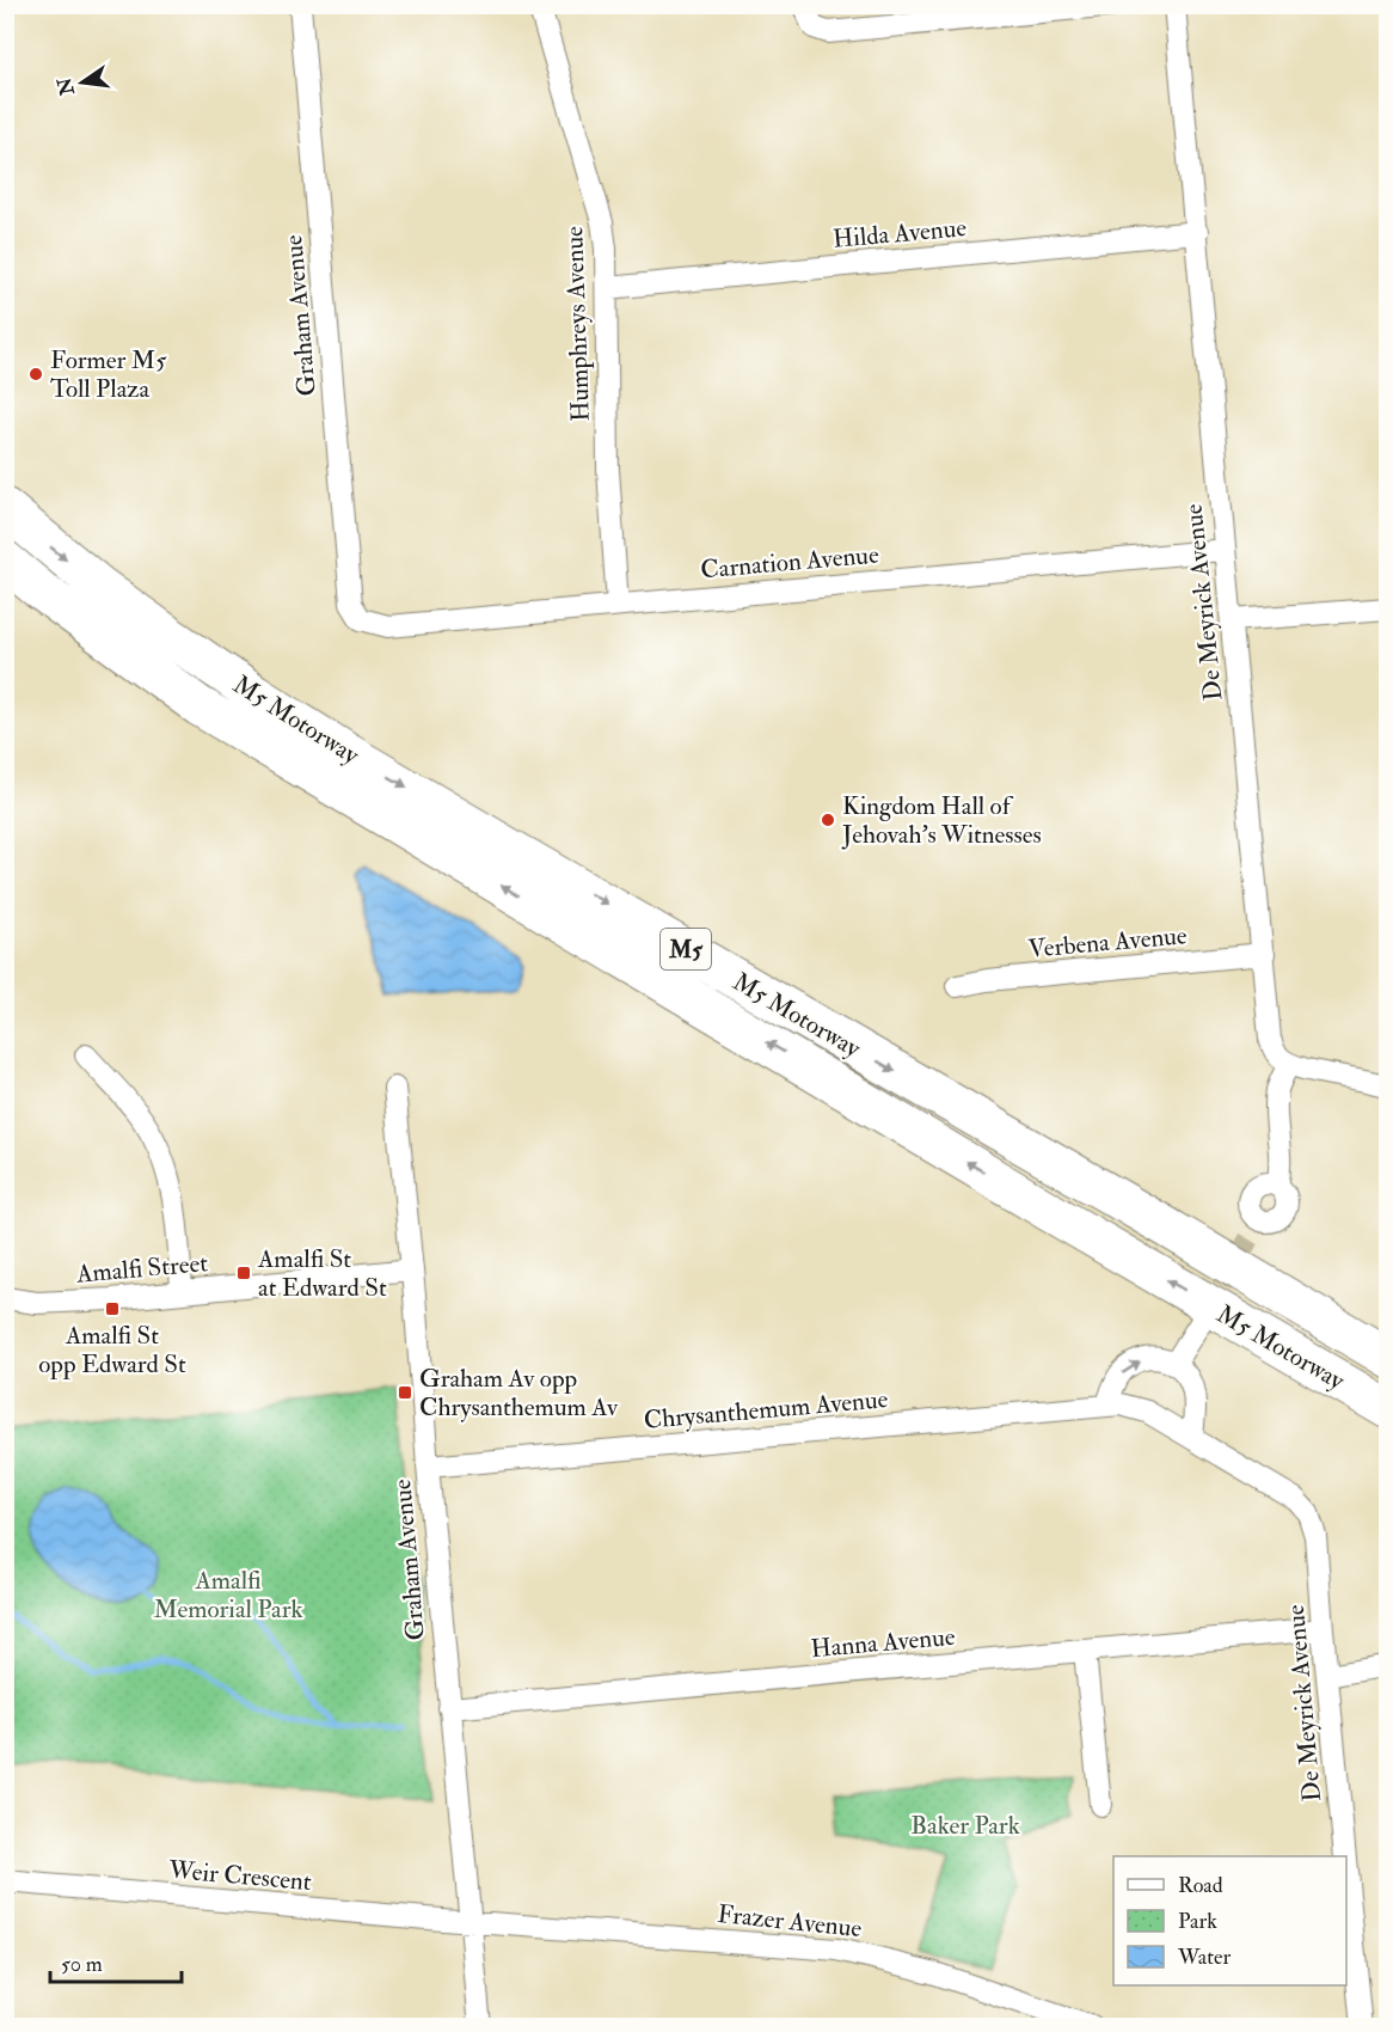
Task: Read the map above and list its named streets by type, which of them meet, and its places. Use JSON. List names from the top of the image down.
{
  "streets": {
    "highway": ["M5 Motorway", "M5"],
    "street": [
      "Hilda Avenue",
      "Graham Avenue",
      "Humphreys Avenue",
      "Carnation Avenue",
      "De Meyrick Avenue",
      "Verbena Avenue",
      "Amalfi Street",
      "Chrysanthemum Avenue",
      "Hanna Avenue",
      "Weir Crescent",
      "Frazer Avenue"
    ]
  },
  "crossings": [
    ["Hilda Avenue", "Humphreys Avenue"],
    ["Hilda Avenue", "De Meyrick Avenue"],
    ["Graham Avenue", "Carnation Avenue"],
    ["Graham Avenue", "Amalfi Street"],
    ["Graham Avenue", "Chrysanthemum Avenue"],
    ["Graham Avenue", "Hanna Avenue"],
    ["Graham Avenue", "Weir Crescent"],
    ["Graham Avenue", "Frazer Avenue"],
    ["Humphreys Avenue", "Carnation Avenue"],
    ["Carnation Avenue", "De Meyrick Avenue"],
    ["De Meyrick Avenue", "Verbena Avenue"],
    ["De Meyrick Avenue", "Chrysanthemum Avenue"],
    ["De Meyrick Avenue", "Hanna Avenue"],
    ["Weir Crescent", "Frazer Avenue"]
  ],
  "parks": ["Amalfi Memorial Park", "Baker Park"],
  "places": {
    "other": ["Former M5 Toll Plaza", "Kingdom Hall of Jehovah's Witnesses"],
    "transit": ["Amalfi St at Edward St", "Amalfi St opp Edward St", "Graham Av opp Chrysanthemum Av"]
  },
  "legend": ["Road", "Park", "Water"],
  "scale_bar": "50 m",
  "north": "left"
}
